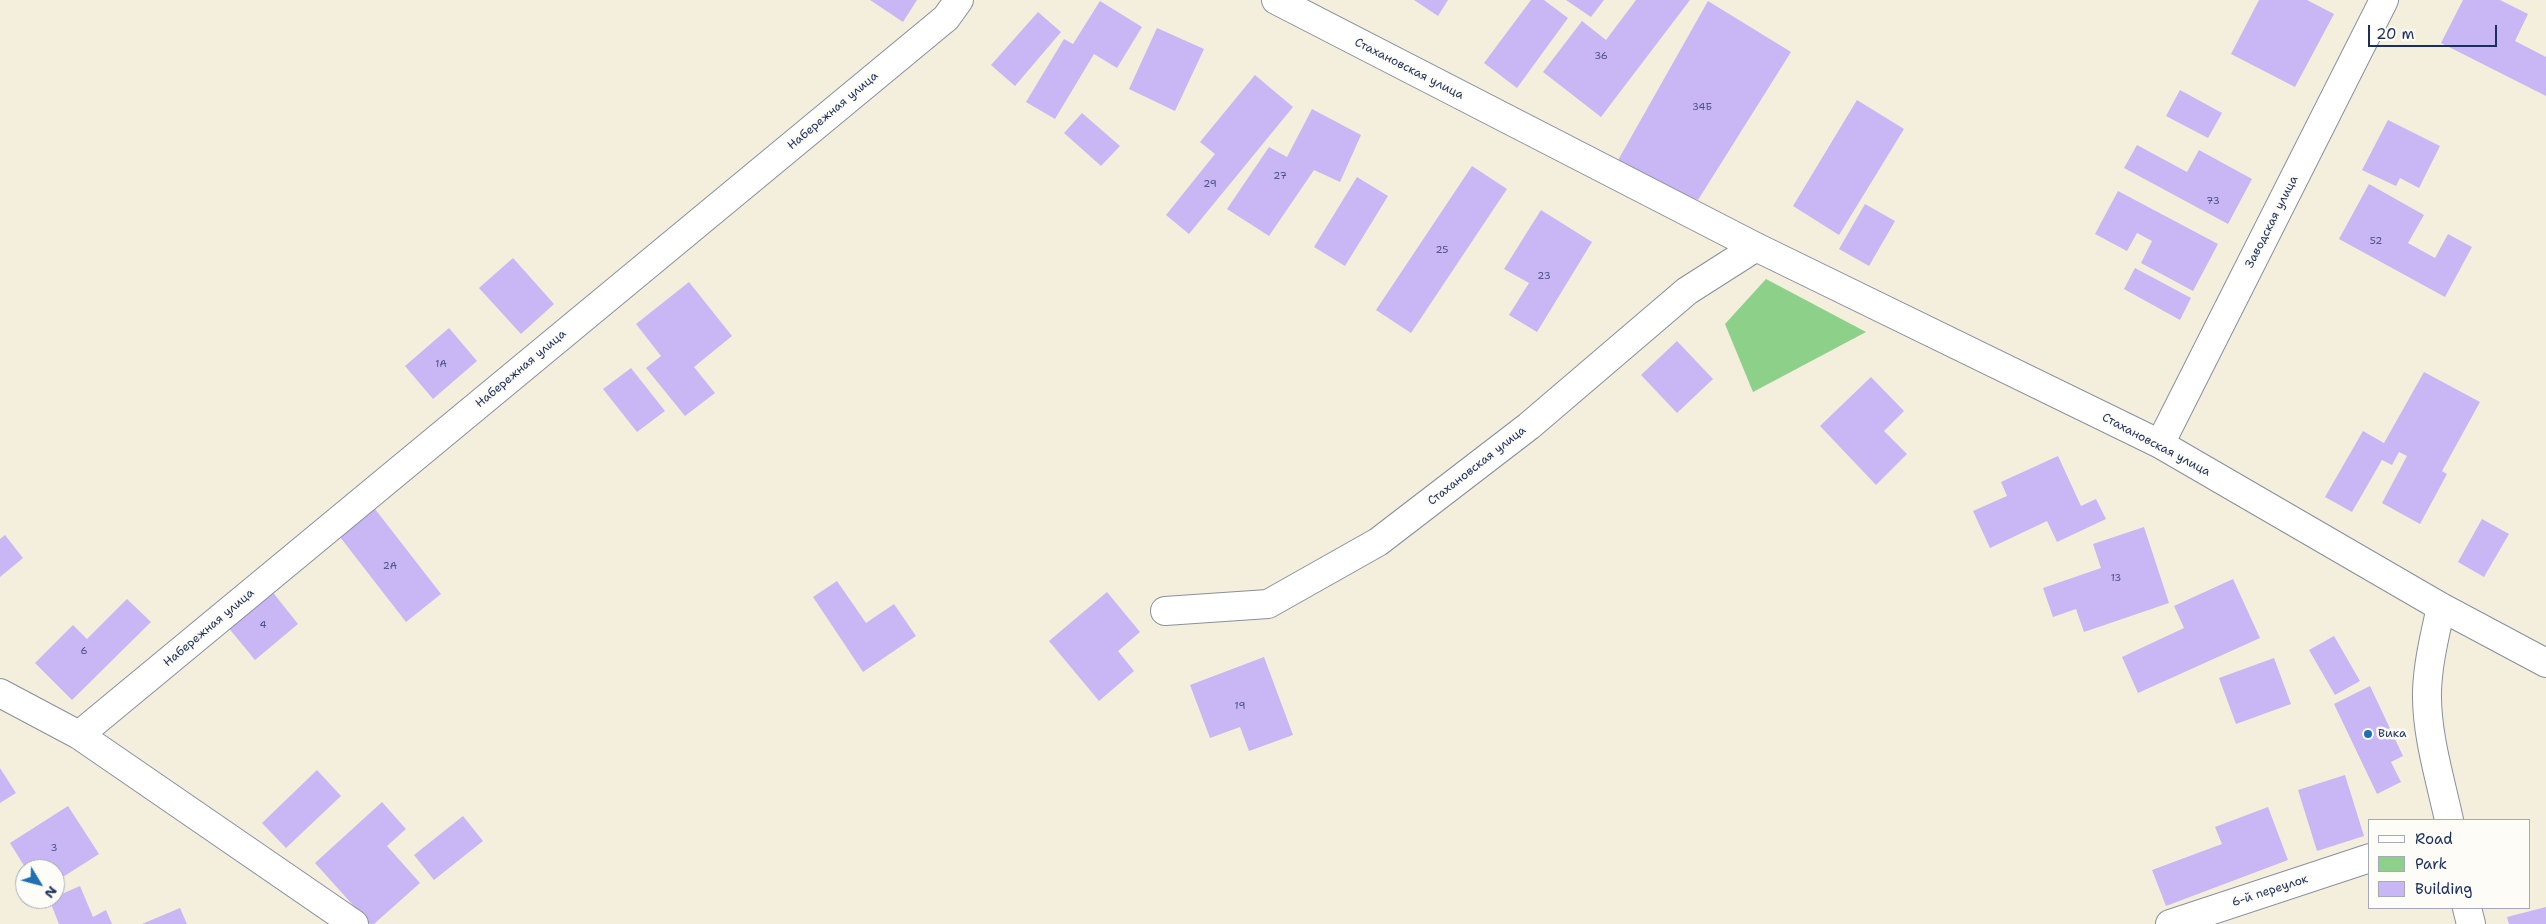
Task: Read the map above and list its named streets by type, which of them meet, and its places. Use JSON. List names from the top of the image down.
{
  "streets": {
    "street": [
      "Стахановская улица",
      "Набережная улица",
      "Заводская улица",
      "6-й переулок"
    ]
  },
  "crossings": [
    ["Стахановская улица", "Заводская улица"]
  ],
  "places": ["Вика"],
  "house_numbers": [
    "36",
    "34Б",
    "27",
    "29",
    "73",
    "52",
    "25",
    "23",
    "1А",
    "2А",
    "13",
    "4",
    "6",
    "19",
    "3"
  ],
  "legend": ["Road", "Park", "Building"],
  "scale_bar": "20 m",
  "north": "bottom right"
}
